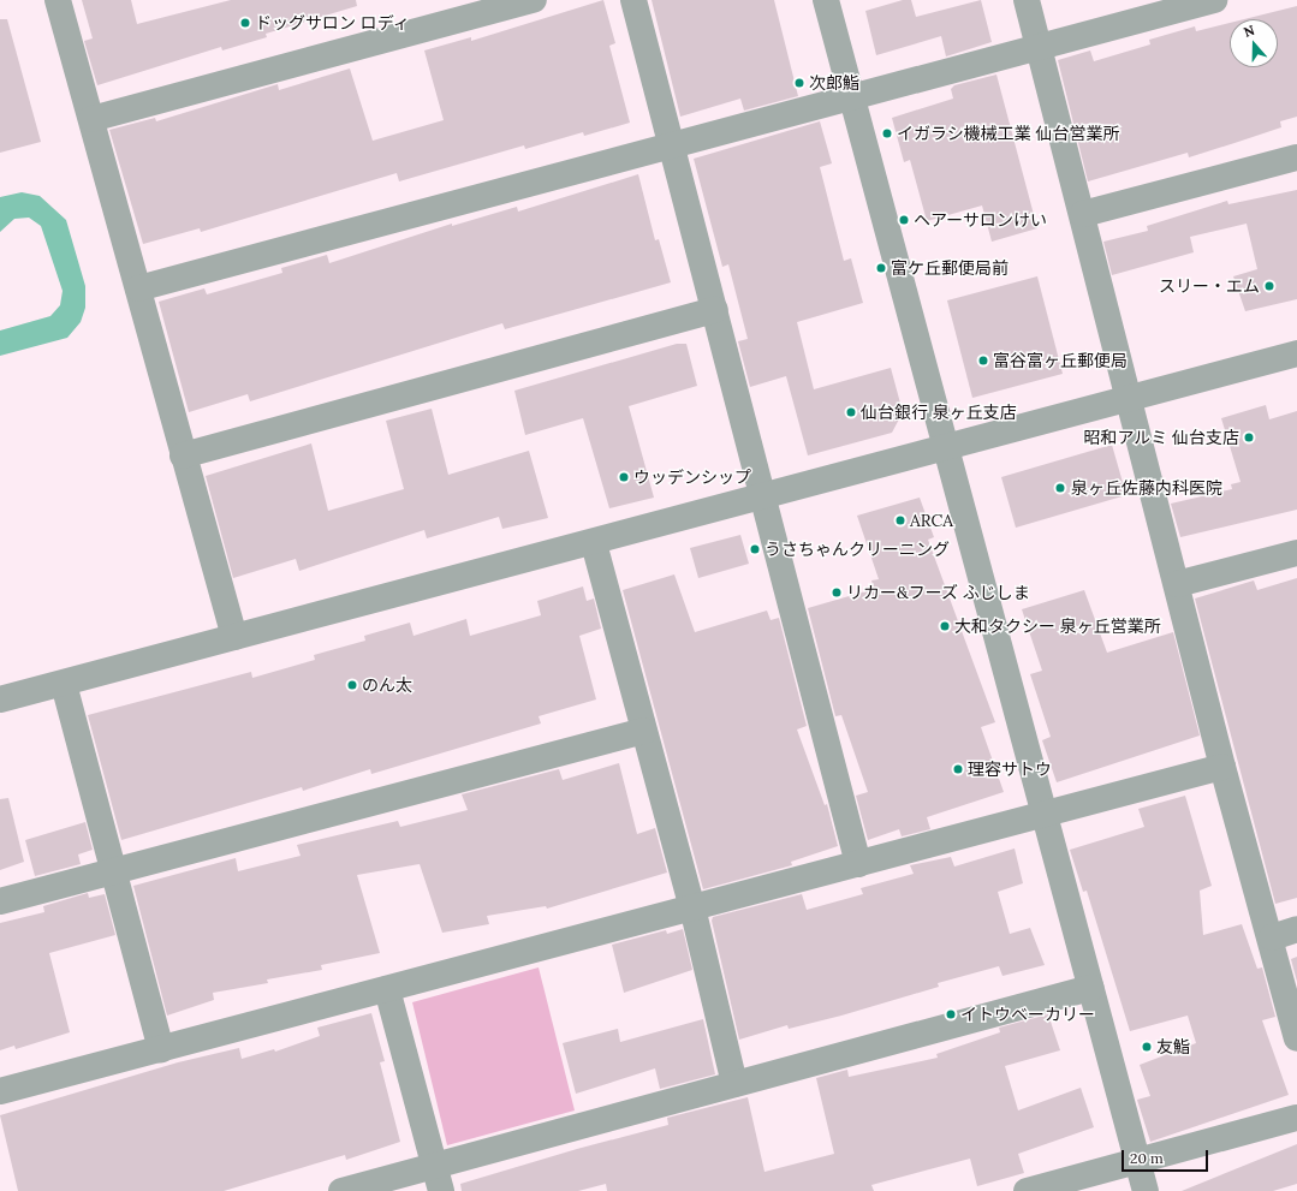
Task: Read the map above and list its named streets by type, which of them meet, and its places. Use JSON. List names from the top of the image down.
{
  "places": [
    "ドッグサロン ロディ",
    "次郎鮨",
    "イガラシ機械工業 仙台営業所",
    "ヘアーサロンけい",
    "富ケ丘郵便局前",
    "スリー・エム",
    "富谷富ヶ丘郵便局",
    "仙台銀行 泉ヶ丘支店",
    "昭和アルミ 仙台支店",
    "ウッデンシップ",
    "泉ヶ丘佐藤内科医院",
    "ARCA",
    "うさちゃんクリーニング",
    "リカー&フーズ ふじしま",
    "大和タクシー 泉ヶ丘営業所",
    "のん太",
    "理容サトウ",
    "イトウベーカリー",
    "友鮨"
  ],
  "scale_bar": "20 m",
  "north": "top"
}
